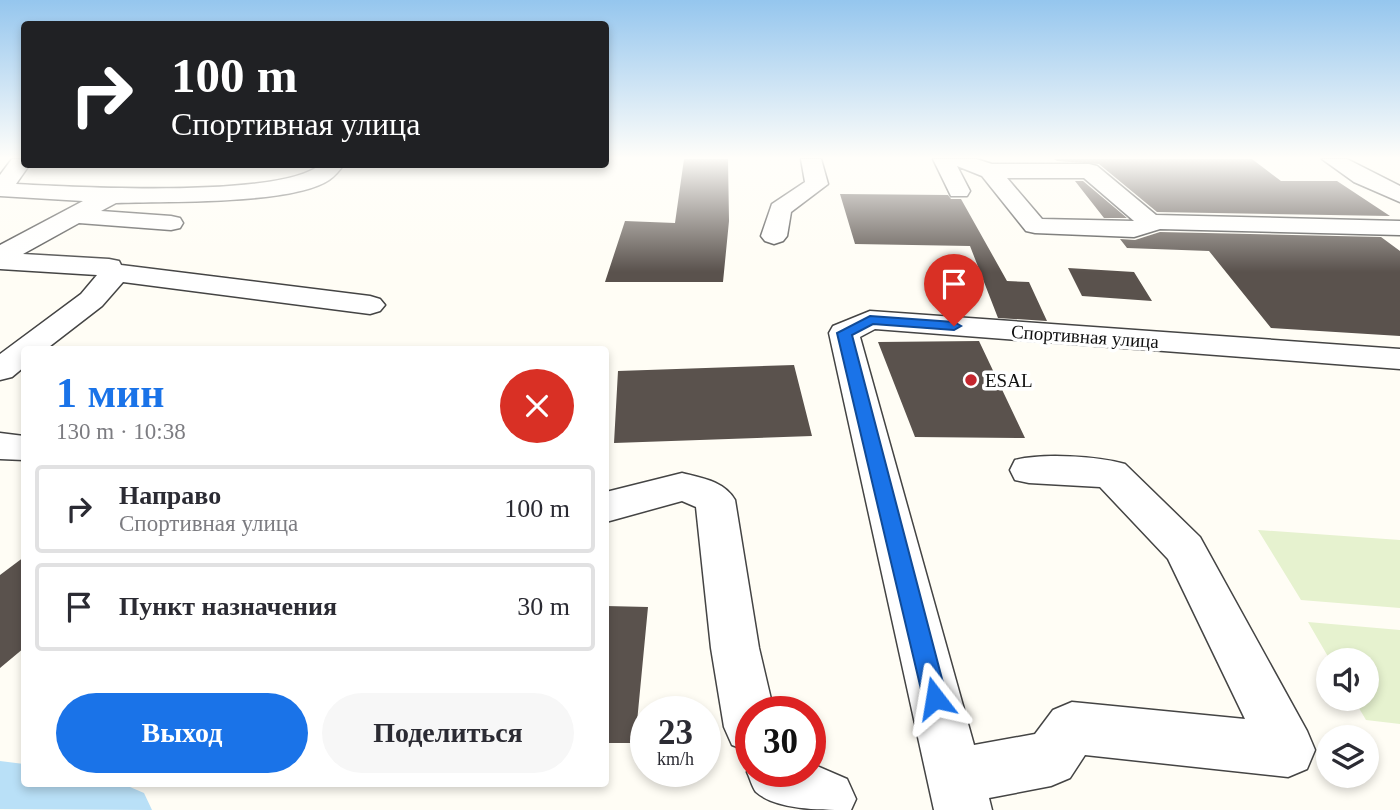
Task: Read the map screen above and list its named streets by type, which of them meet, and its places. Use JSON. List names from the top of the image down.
{
  "streets": {
    "street": ["Спортивная улица"]
  },
  "places": ["ESAL"],
  "page": {
    "turn": ["100 m", "Спортивная улица"],
    "heading": ["1 мин", "130 m · 10:38"],
    "list": [
      {
        "name": "Направо",
        "note": "Спортивная улица",
        "value": "100 m"
      },
      {
        "name": "Пункт назначения",
        "value": "30 m"
      }
    ],
    "buttons": ["Выход", "Поделиться"],
    "speed": "23 km/h",
    "limit": "30"
  }
}
